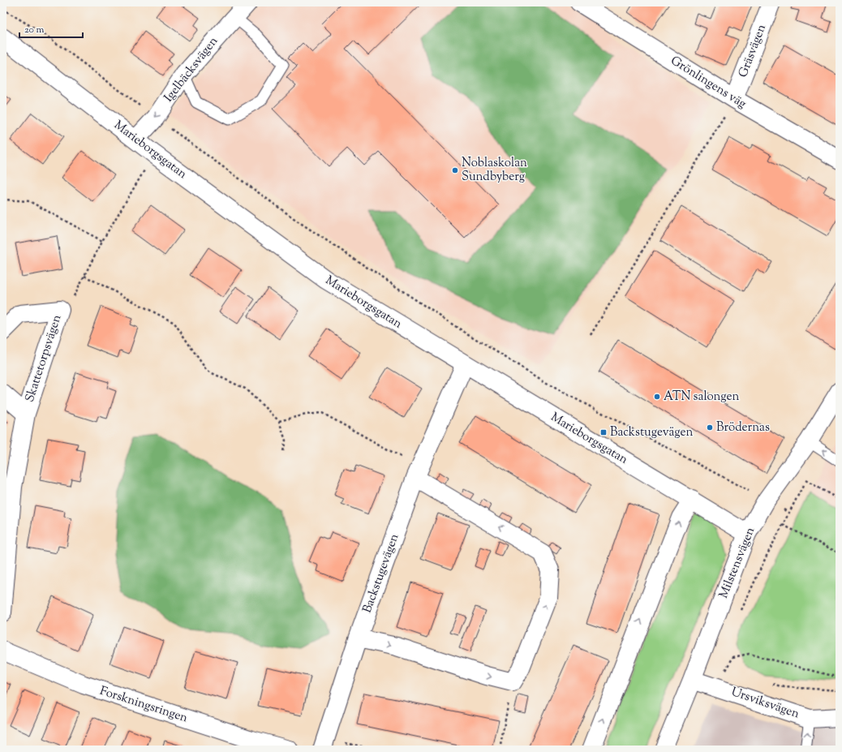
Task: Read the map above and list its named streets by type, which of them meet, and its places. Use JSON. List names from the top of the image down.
{
  "streets": {
    "street": [
      "Gräsvägen",
      "Igelbäcksvägen",
      "Grönlingens väg",
      "Marieborgsgatan",
      "Skattetorpsvägen",
      "Milstensvägen",
      "Backstugevägen",
      "Ursviksvägen",
      "Forskningsringen"
    ]
  },
  "crossings": [
    ["Gräsvägen", "Grönlingens väg"],
    ["Igelbäcksvägen", "Marieborgsgatan"],
    ["Marieborgsgatan", "Milstensvägen"],
    ["Marieborgsgatan", "Backstugevägen"],
    ["Milstensvägen", "Ursviksvägen"]
  ],
  "places": {
    "other": ["Noblaskolan Sundbyberg", "ATN salongen", "Brödernas"],
    "transit": ["Backstugevägen"]
  },
  "scale_bar": "20 m"
}
